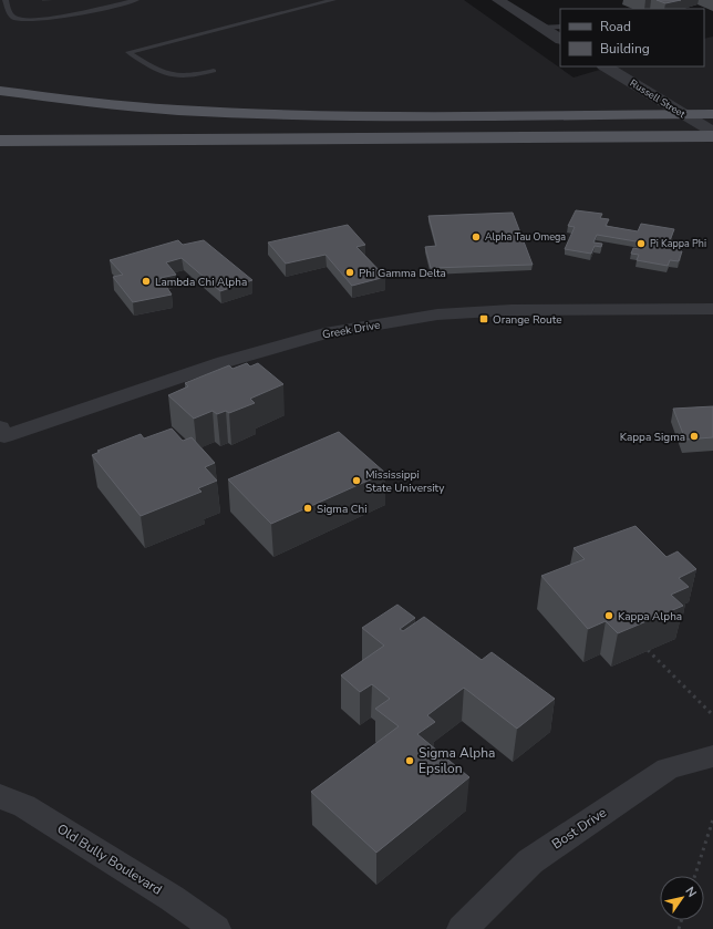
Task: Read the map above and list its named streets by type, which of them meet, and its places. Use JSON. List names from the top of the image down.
{
  "streets": {
    "street": [
      "Russell Street",
      "Greek Drive",
      "Bost Drive",
      "Old Bully Boulevard"
    ]
  },
  "places": {
    "other": [
      "Alpha Tau Omega",
      "Pi Kappa Phi",
      "Phi Gamma Delta",
      "Lambda Chi Alpha",
      "Kappa Sigma",
      "Mississippi State University",
      "Sigma Chi",
      "Kappa Alpha",
      "Sigma Alpha Epsilon"
    ],
    "transit": ["Orange Route"]
  },
  "legend": ["Road", "Building"],
  "north": "top right"
}
